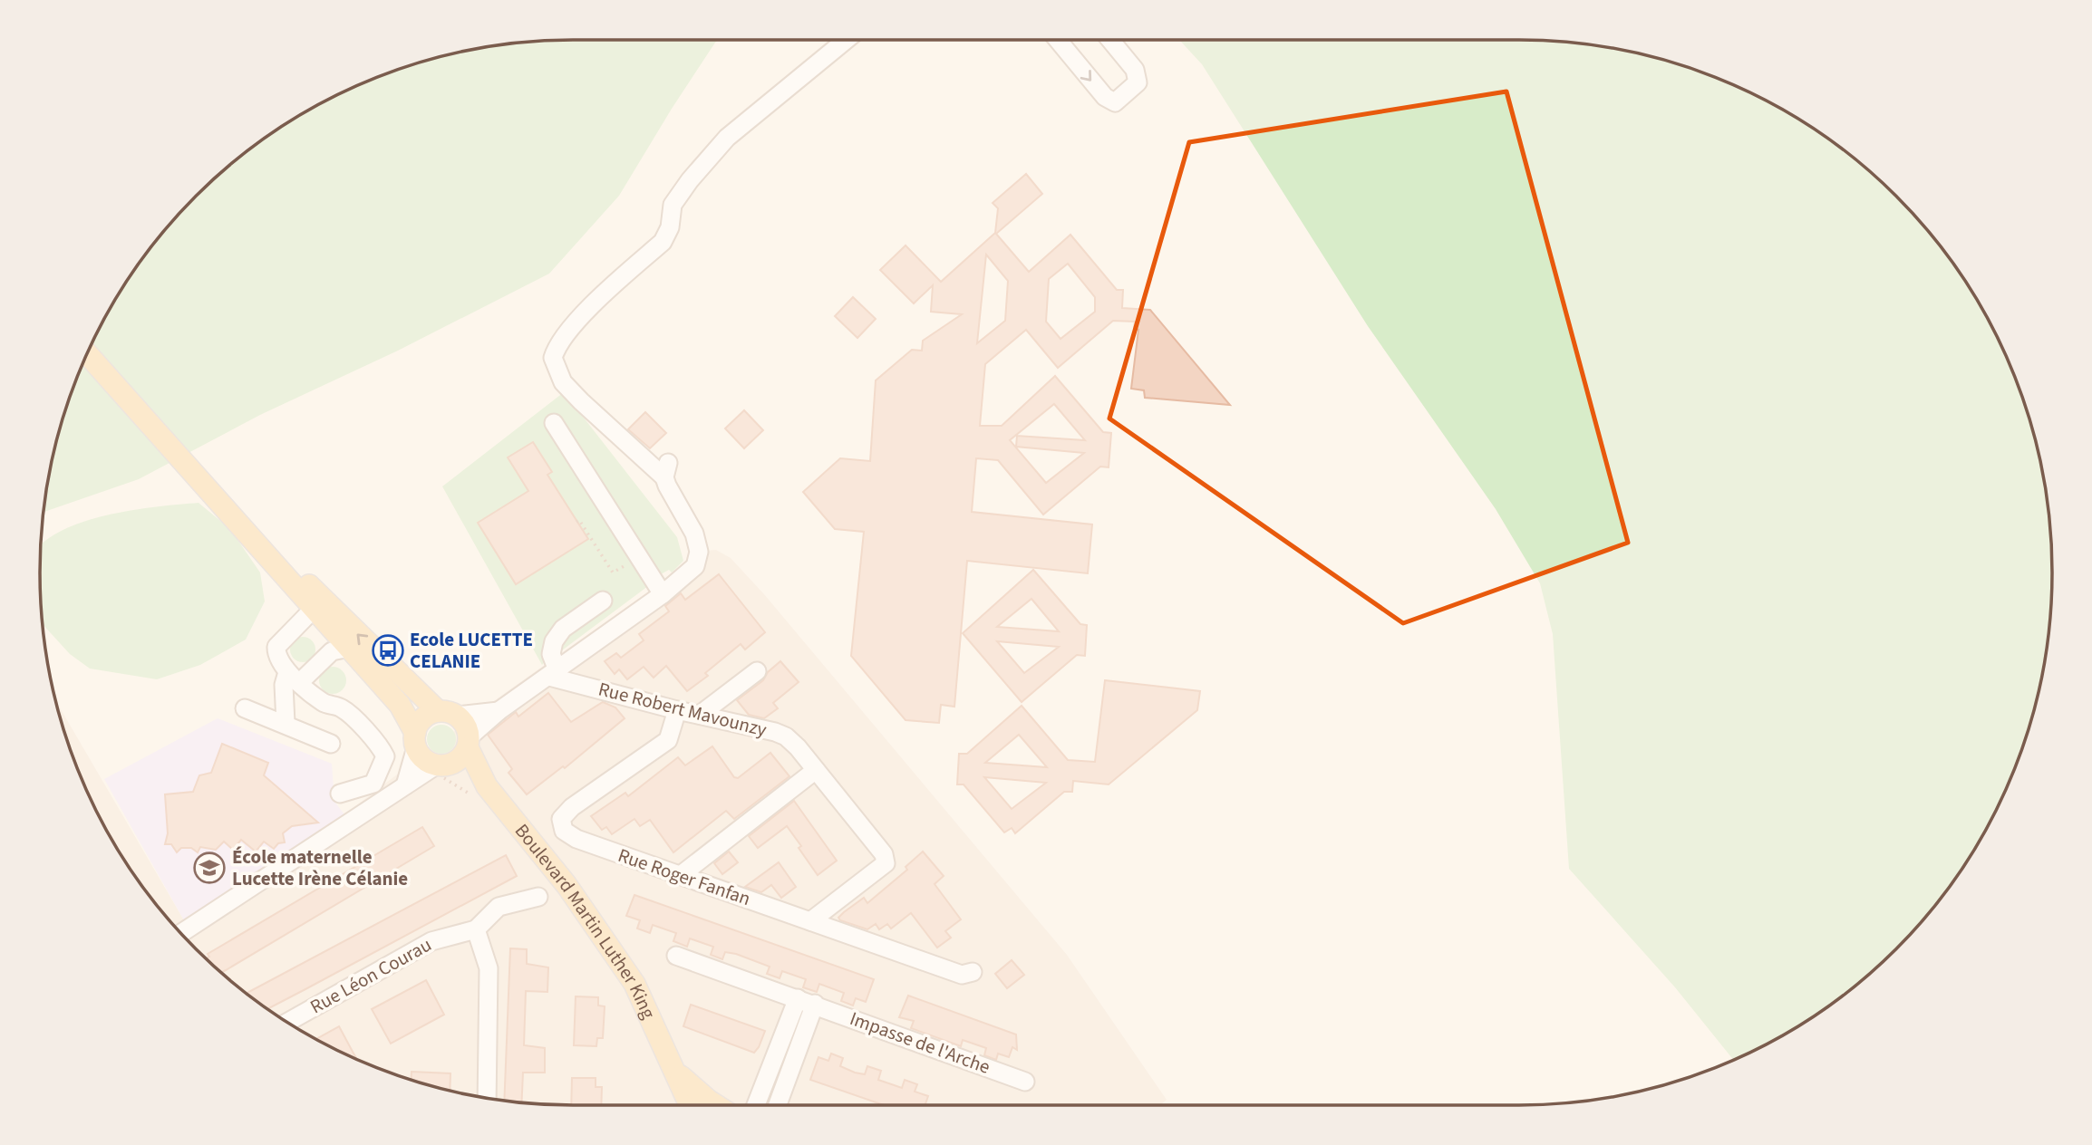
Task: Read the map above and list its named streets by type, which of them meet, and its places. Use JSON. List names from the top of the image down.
{
  "streets": {
    "main road": ["Boulevard Martin Luther King"],
    "street": [
      "Rue Robert Mavounzy",
      "Rue Roger Fanfan",
      "Rue Léon Courau",
      "Impasse de l'Arche"
    ]
  },
  "crossings": [
    ["Rue Robert Mavounzy", "Rue Roger Fanfan"]
  ],
  "places": {
    "bus stop": ["Ecole LUCETTE CELANIE"],
    "school or university": ["École maternelle Lucette Irène Célanie"]
  }
}
